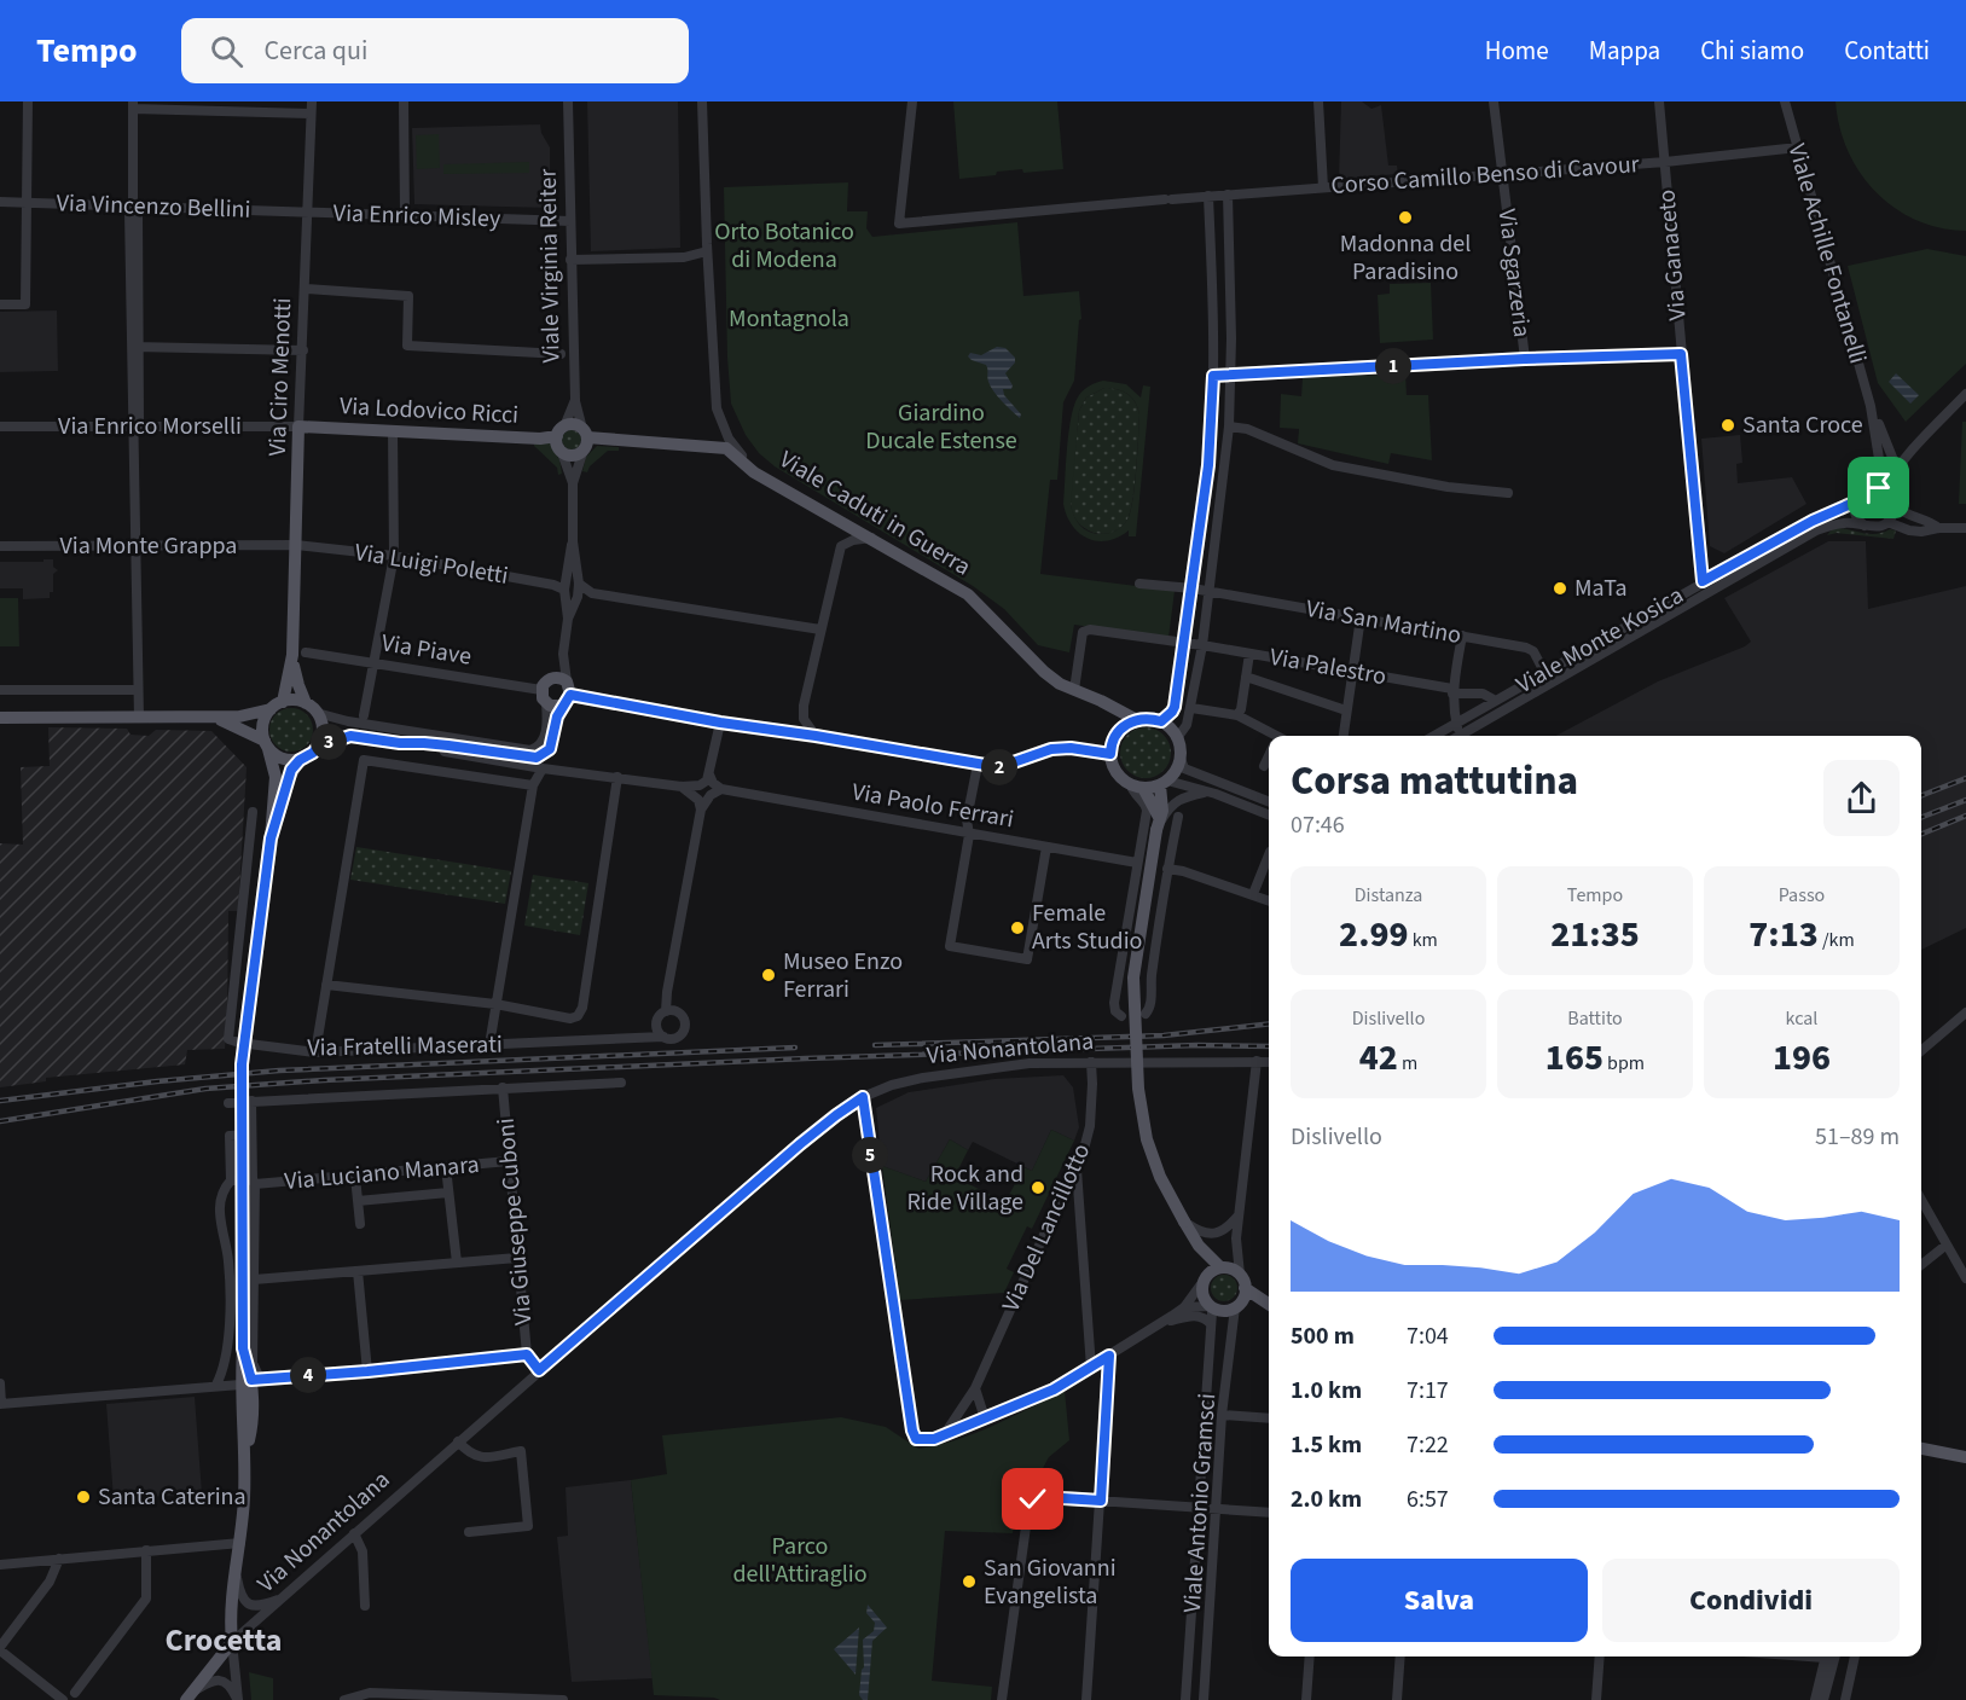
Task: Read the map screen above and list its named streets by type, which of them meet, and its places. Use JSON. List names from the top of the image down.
{
  "streets": {
    "main road": [
      "Via Ciro Menotti",
      "Via Lodovico Ricci",
      "Viale Caduti in Guerra",
      "Via Nonantolana"
    ],
    "street": [
      "Corso Camillo Benso di Cavour",
      "Via Vincenzo Bellini",
      "Via Enrico Misley",
      "Viale Achille Fontanelli",
      "Via Ganaceto",
      "Viale Virginia Reiter",
      "Via Sgarzeria",
      "Via Enrico Morselli",
      "Via Monte Grappa",
      "Via Luigi Poletti",
      "Via San Martino",
      "Viale Monte Kosica",
      "Via Piave",
      "Via Palestro",
      "Via Paolo Ferrari",
      "Via Fratelli Maserati",
      "Via Luciano Manara",
      "Via Giuseppe Cuboni",
      "Via Del Lancillotto",
      "Viale Antonio Gramsci"
    ]
  },
  "crossings": [
    ["Corso Camillo Benso di Cavour", "Viale Achille Fontanelli"],
    ["Corso Camillo Benso di Cavour", "Via Ganaceto"],
    ["Corso Camillo Benso di Cavour", "Via Sgarzeria"],
    ["Via Vincenzo Bellini", "Via Enrico Misley"],
    ["Via Vincenzo Bellini", "Via Ciro Menotti"],
    ["Via Enrico Misley", "Viale Virginia Reiter"],
    ["Via Enrico Misley", "Via Ciro Menotti"],
    ["Viale Achille Fontanelli", "Viale Monte Kosica"],
    ["Via Ganaceto", "Viale Monte Kosica"],
    ["Viale Virginia Reiter", "Via Lodovico Ricci"],
    ["Via Ciro Menotti", "Via Lodovico Ricci"],
    ["Via Ciro Menotti", "Via Enrico Morselli"],
    ["Via Ciro Menotti", "Via Monte Grappa"],
    ["Via Ciro Menotti", "Via Luigi Poletti"],
    ["Via Ciro Menotti", "Via Piave"],
    ["Via Lodovico Ricci", "Via Enrico Morselli"],
    ["Viale Caduti in Guerra", "Via Palestro"],
    ["Via Monte Grappa", "Via Luigi Poletti"],
    ["Via San Martino", "Viale Monte Kosica"],
    ["Viale Monte Kosica", "Via Palestro"],
    ["Via Nonantolana", "Via Del Lancillotto"],
    ["Via Luciano Manara", "Via Giuseppe Cuboni"]
  ],
  "districts": ["Crocetta"],
  "parks": [
    "Orto Botanico di Modena",
    "Montagnola",
    "Giardino Ducale Estense",
    "Parco dell'Attiraglio"
  ],
  "places": [
    "Madonna del Paradisino",
    "Santa Croce",
    "MaTa",
    "Female Arts Studio",
    "Museo Enzo Ferrari",
    "Rock and Ride Village",
    "Santa Caterina",
    "San Giovanni Evangelista"
  ],
  "page": {
    "header": "Tempo",
    "search": "Cerca qui",
    "nav": [
      "Home",
      "Mappa",
      "Chi siamo",
      "Contatti"
    ],
    "pins": [
      "1",
      "3",
      "2",
      "5",
      "4"
    ],
    "heading": ["Corsa mattutina", "07:46"],
    "stats": [
      ["Distanza", "2.99 km"],
      ["Tempo", "21:35"],
      ["Passo", "7:13 /km"],
      ["Dislivello", "42 m"],
      ["Battito", "165 bpm"],
      ["kcal", "196"]
    ],
    "chart": ["Dislivello", "51–89 m"],
    "list": [
      {
        "name": "500 m",
        "note": "7:04"
      },
      {
        "name": "1.0 km",
        "note": "7:17"
      },
      {
        "name": "1.5 km",
        "note": "7:22"
      },
      {
        "name": "2.0 km",
        "note": "6:57"
      }
    ],
    "buttons": ["Salva", "Condividi"]
  }
}
